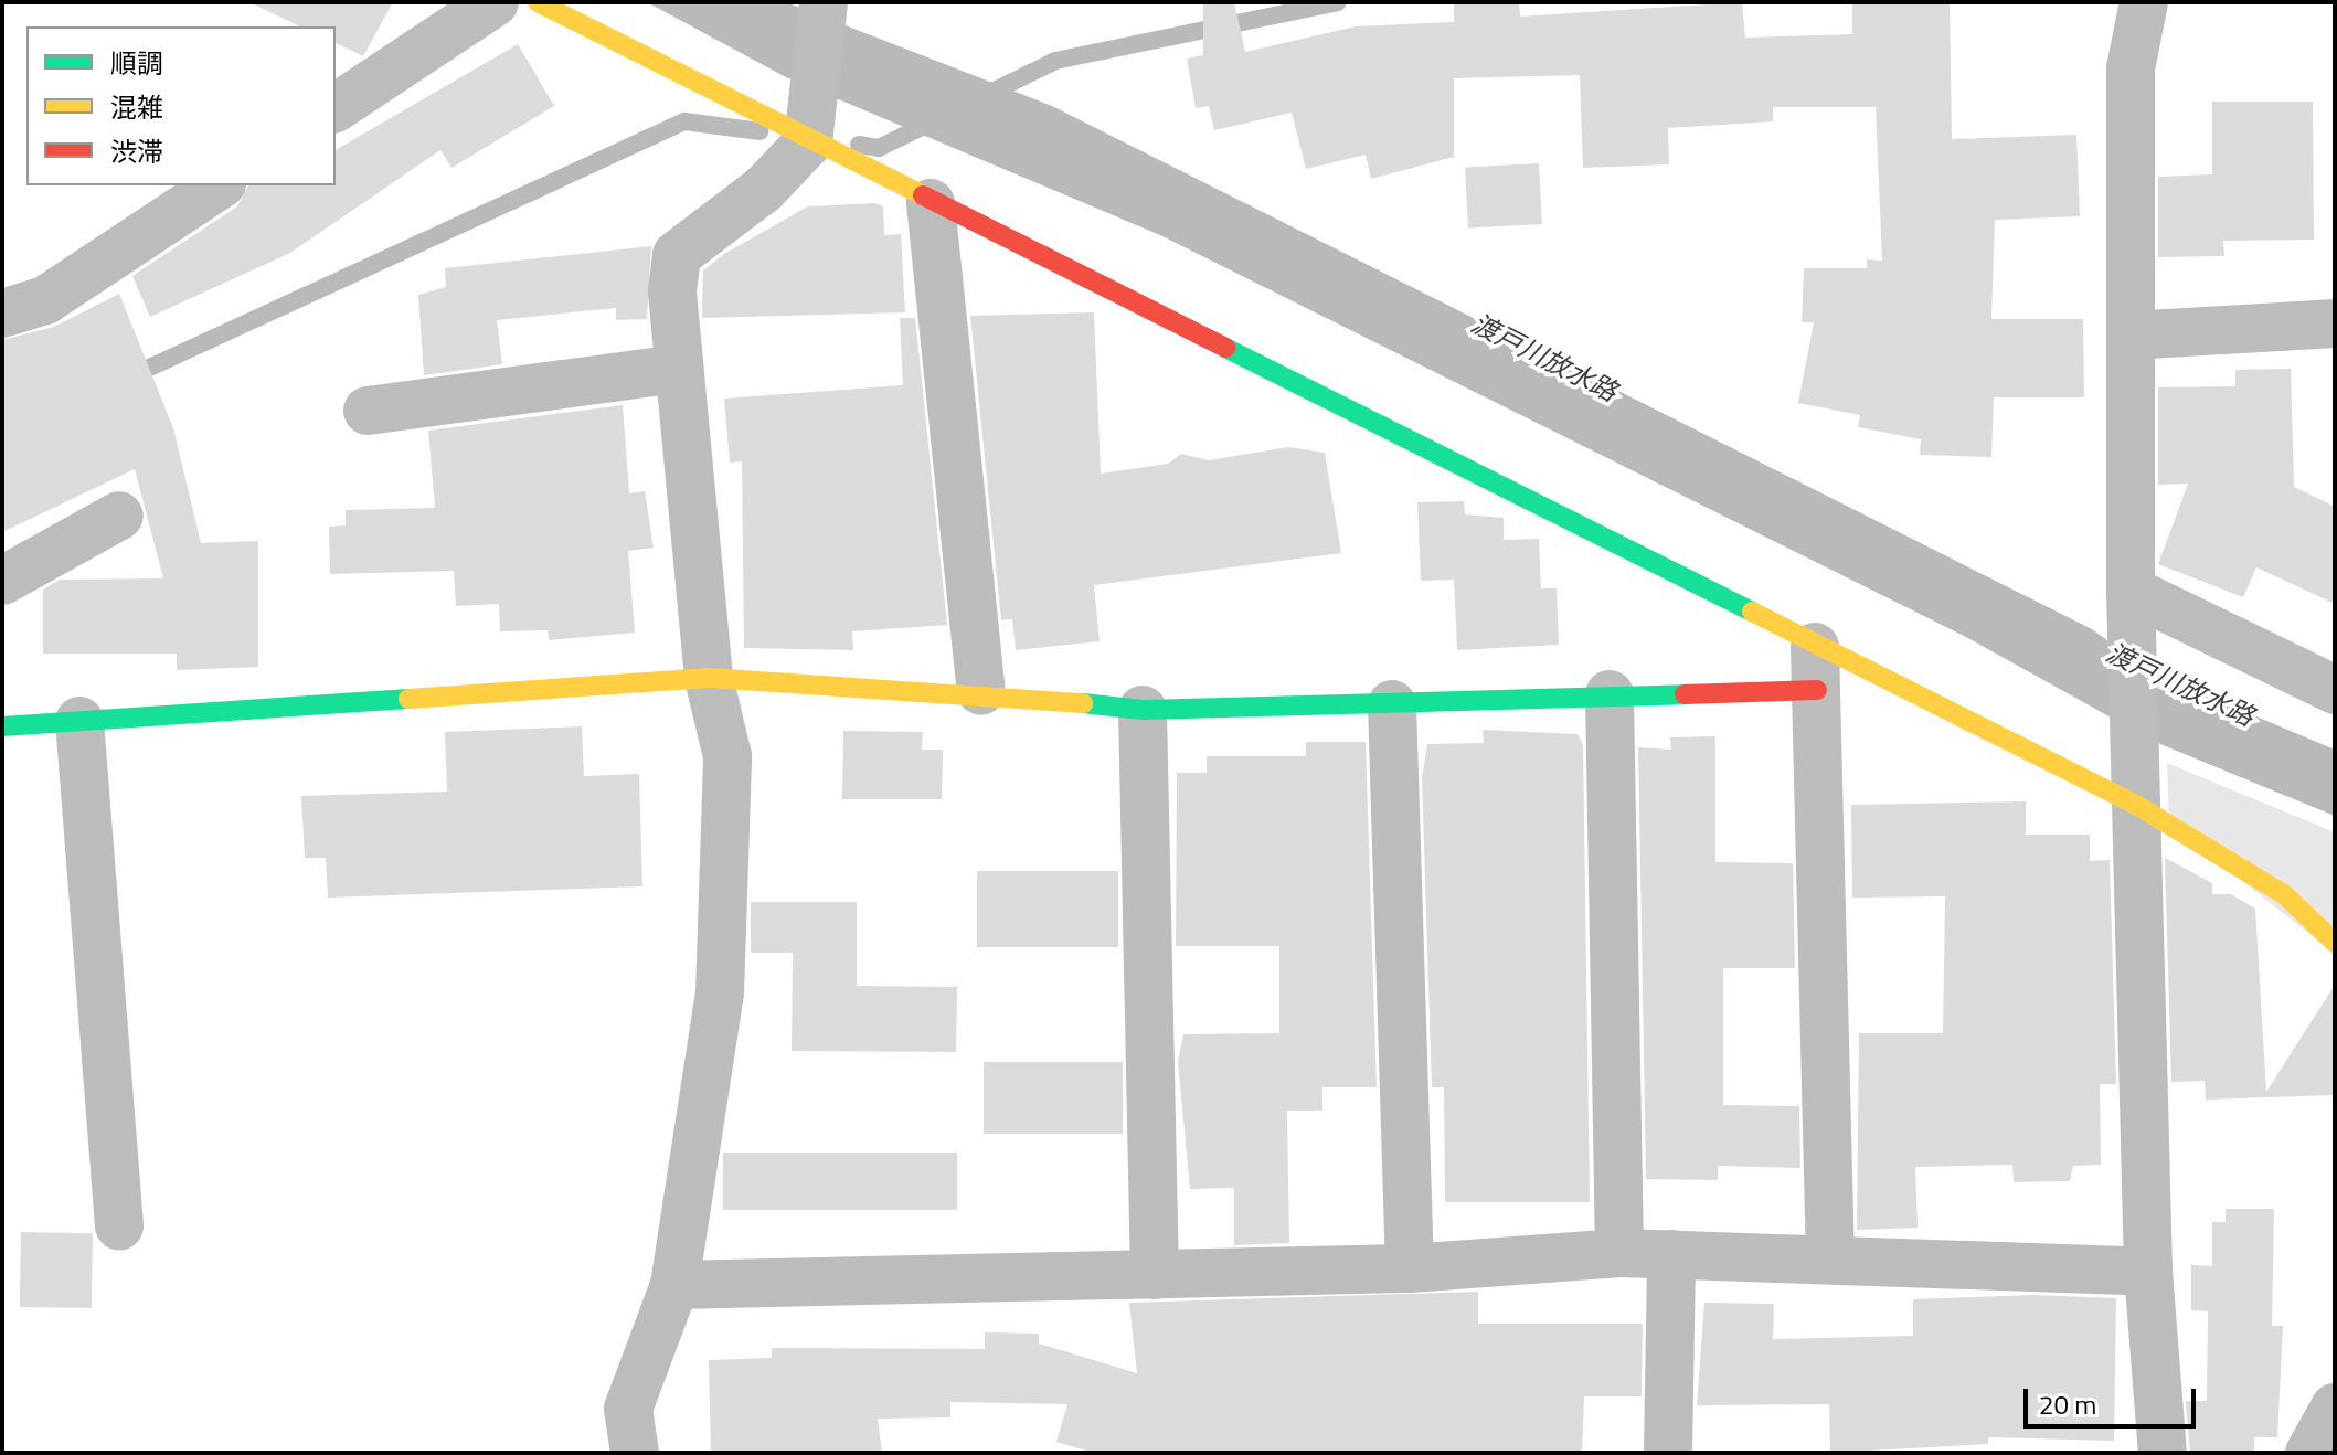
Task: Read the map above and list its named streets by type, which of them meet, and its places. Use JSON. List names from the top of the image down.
{
  "water": ["渡戸川放水路"],
  "legend": ["順調", "混雑", "渋滞"],
  "scale_bar": "20 m"
}
